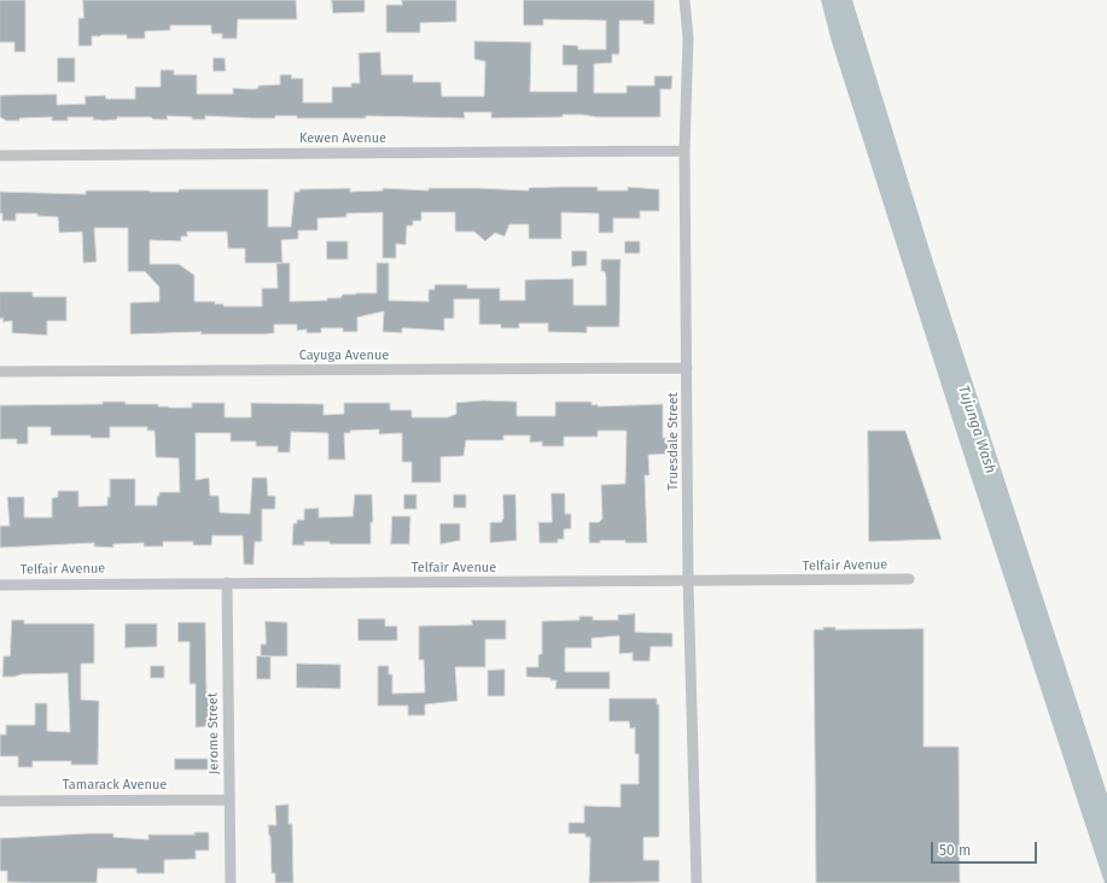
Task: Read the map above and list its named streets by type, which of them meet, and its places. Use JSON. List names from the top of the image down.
{
  "streets": {
    "street": [
      "Kewen Avenue",
      "Cayuga Avenue",
      "Truesdale Street",
      "Telfair Avenue",
      "Jerome Street",
      "Tamarack Avenue"
    ]
  },
  "crossings": [
    ["Kewen Avenue", "Truesdale Street"],
    ["Cayuga Avenue", "Truesdale Street"],
    ["Truesdale Street", "Telfair Avenue"],
    ["Telfair Avenue", "Jerome Street"],
    ["Jerome Street", "Tamarack Avenue"]
  ],
  "water": ["Tujunga Wash"],
  "scale_bar": "50 m"
}
